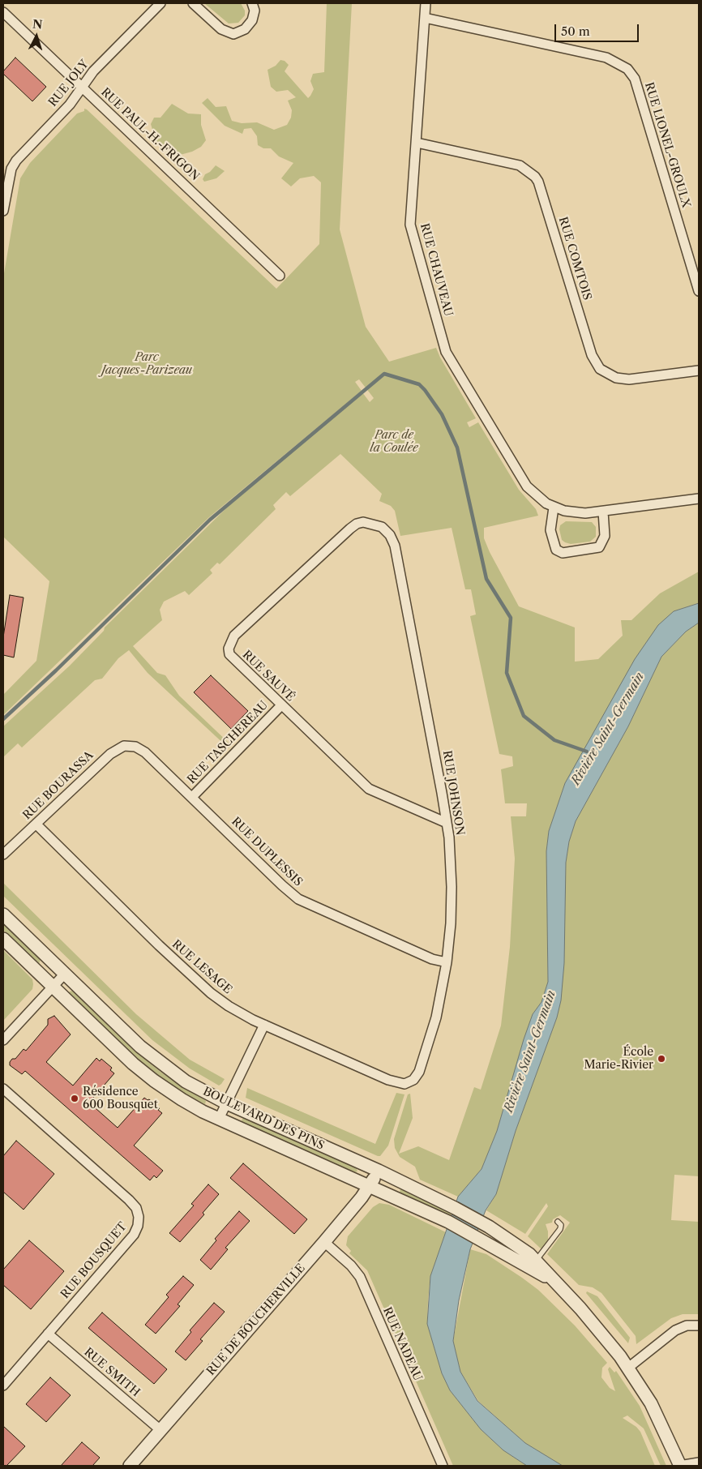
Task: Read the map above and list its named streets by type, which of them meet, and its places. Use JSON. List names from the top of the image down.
{
  "streets": {
    "street": [
      "RUE JOLY",
      "RUE PAUL-H.-FRIGON",
      "RUE LIONEL-GROULX",
      "RUE COMTOIS",
      "RUE CHAUVEAU",
      "RUE SAUVÉ",
      "RUE TASCHEREAU",
      "RUE BOURASSA",
      "RUE JOHNSON",
      "RUE DUPLESSIS",
      "RUE LESAGE",
      "BOULEVARD DES PINS",
      "RUE BOUSQUET",
      "RUE DE BOUCHERVILLE",
      "RUE NADEAU",
      "RUE SMITH"
    ]
  },
  "crossings": [
    ["RUE JOLY", "RUE PAUL-H.-FRIGON"],
    ["RUE LIONEL-GROULX", "RUE CHAUVEAU"],
    ["RUE COMTOIS", "RUE CHAUVEAU"],
    ["RUE SAUVÉ", "RUE TASCHEREAU"],
    ["RUE SAUVÉ", "RUE JOHNSON"],
    ["RUE TASCHEREAU", "RUE DUPLESSIS"],
    ["RUE BOURASSA", "RUE DUPLESSIS"],
    ["RUE BOURASSA", "RUE LESAGE"],
    ["RUE JOHNSON", "RUE DUPLESSIS"],
    ["RUE JOHNSON", "RUE LESAGE"],
    ["BOULEVARD DES PINS", "RUE DE BOUCHERVILLE"],
    ["RUE BOUSQUET", "RUE SMITH"],
    ["RUE DE BOUCHERVILLE", "RUE NADEAU"],
    ["RUE DE BOUCHERVILLE", "RUE SMITH"]
  ],
  "water": ["Rivière Saint-Germain"],
  "parks": ["Parc Jacques-Parizeau", "Parc de la Coulée"],
  "places": ["École Marie-Rivier", "Résidence 600 Bousquet"],
  "scale_bar": "50 m",
  "north": "top"
}
